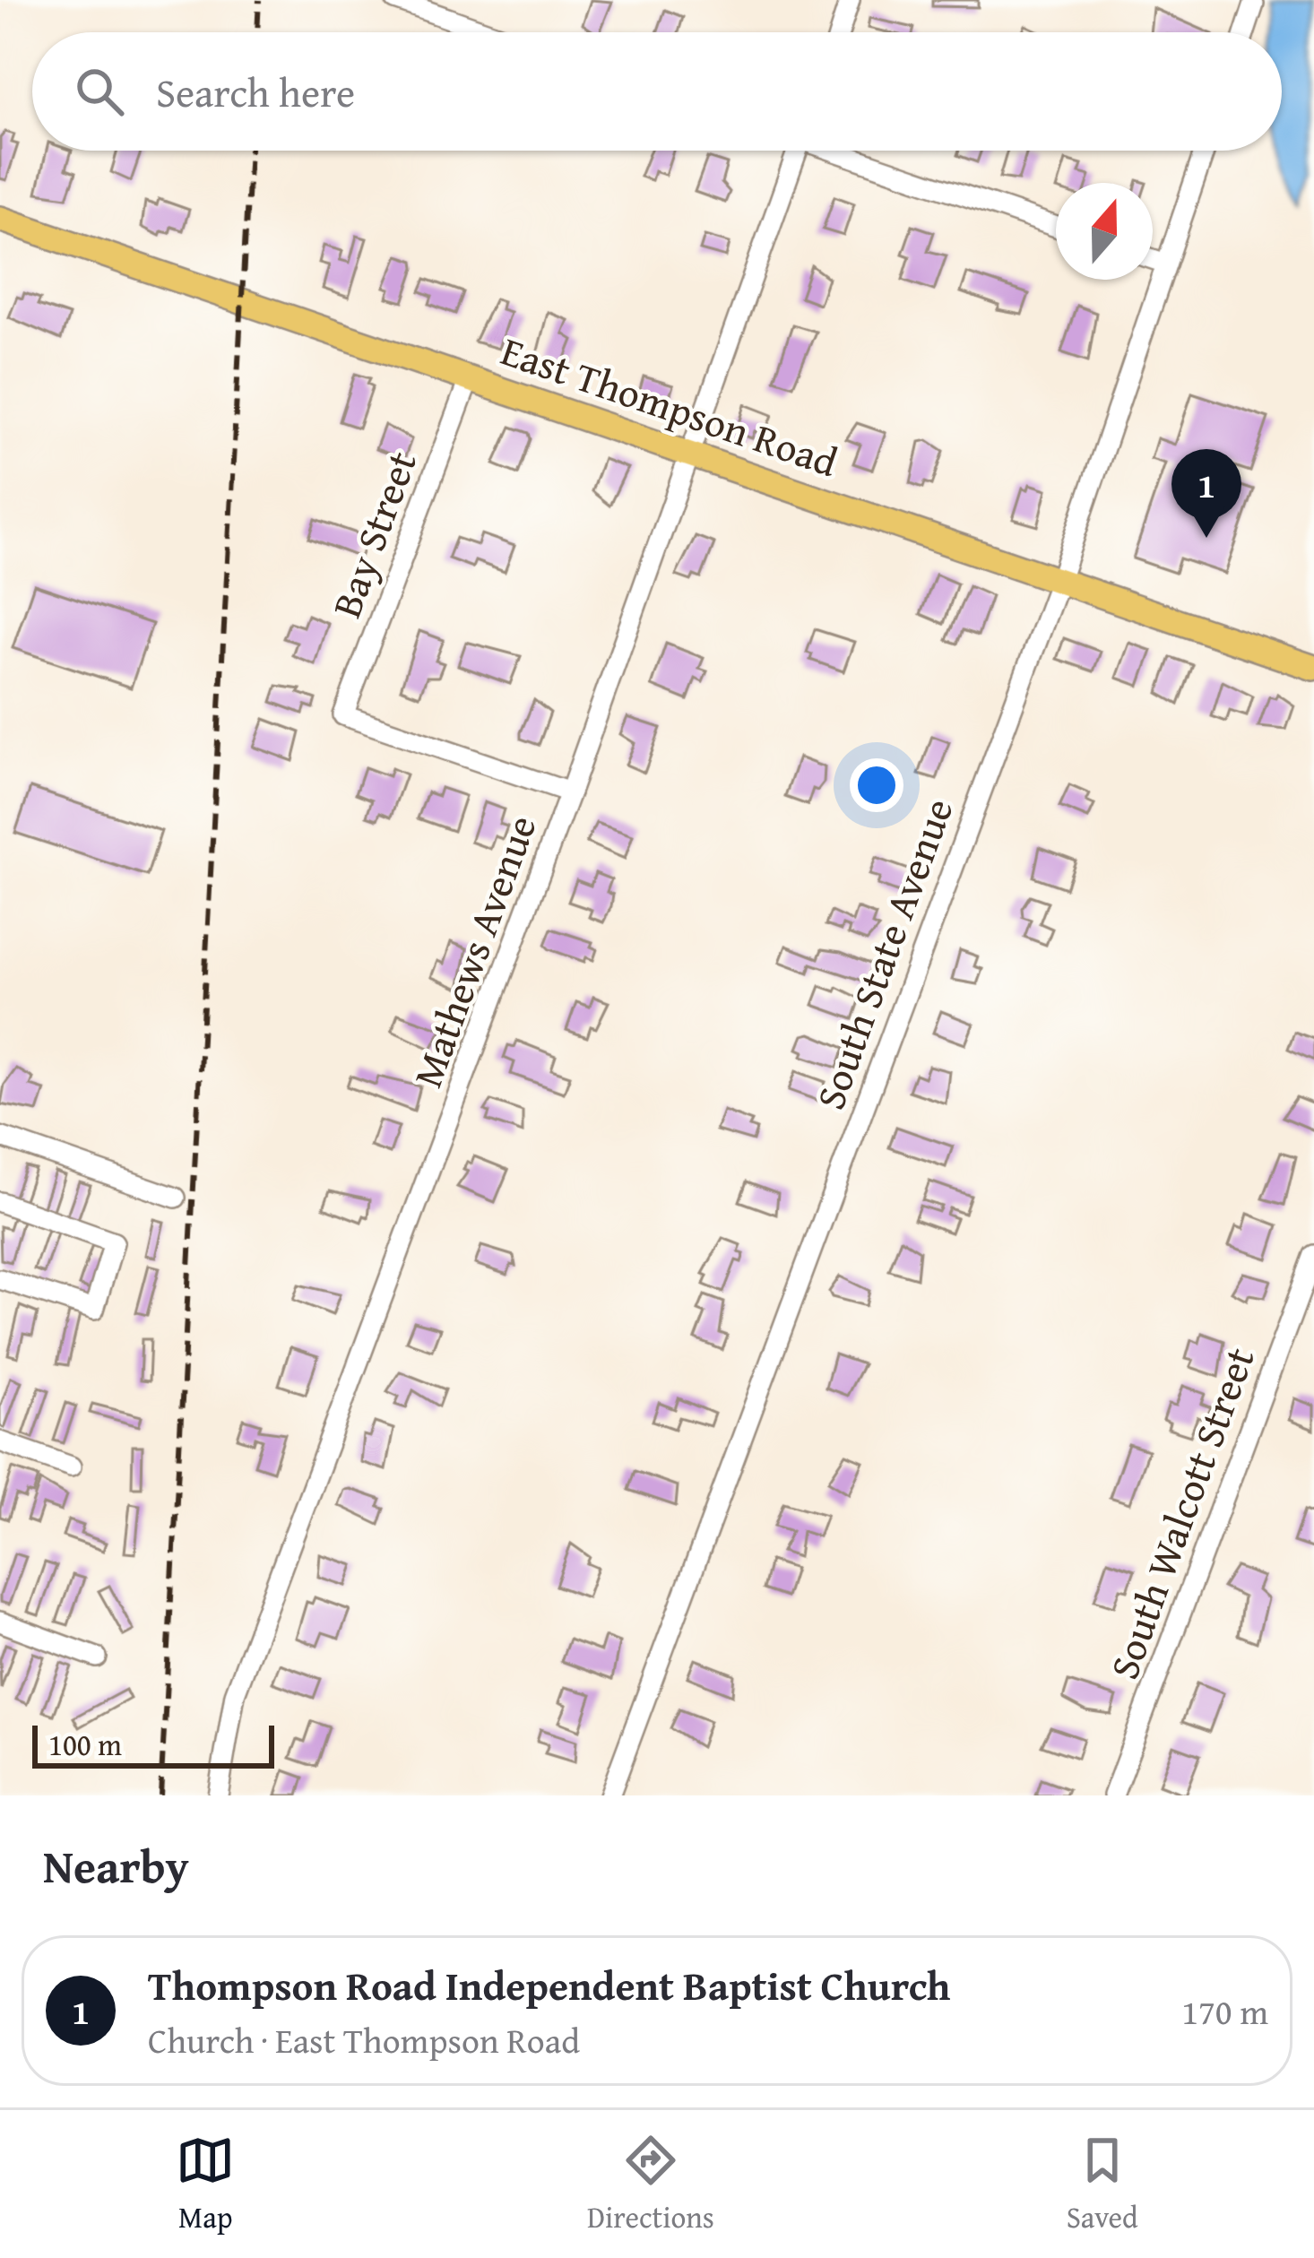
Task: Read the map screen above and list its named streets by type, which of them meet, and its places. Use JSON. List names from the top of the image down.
{
  "streets": {
    "main road": ["East Thompson Road"],
    "street": [
      "Bay Street",
      "Mathews Avenue",
      "South State Avenue",
      "South Walcott Street"
    ]
  },
  "crossings": [
    ["East Thompson Road", "Bay Street"],
    ["East Thompson Road", "Mathews Avenue"],
    ["East Thompson Road", "South State Avenue"],
    ["Bay Street", "Mathews Avenue"]
  ],
  "scale_bar": "100 m",
  "north": "top",
  "page": {
    "search": "Search here",
    "pins": "1",
    "scale": "100 m",
    "heading": "Nearby",
    "list": [
      {
        "mark": "1",
        "name": "Thompson Road Independent Baptist Church",
        "note": "Church · East Thompson Road",
        "value": "170 m"
      }
    ],
    "nav": ["Map", "Directions", "Saved"]
  }
}
